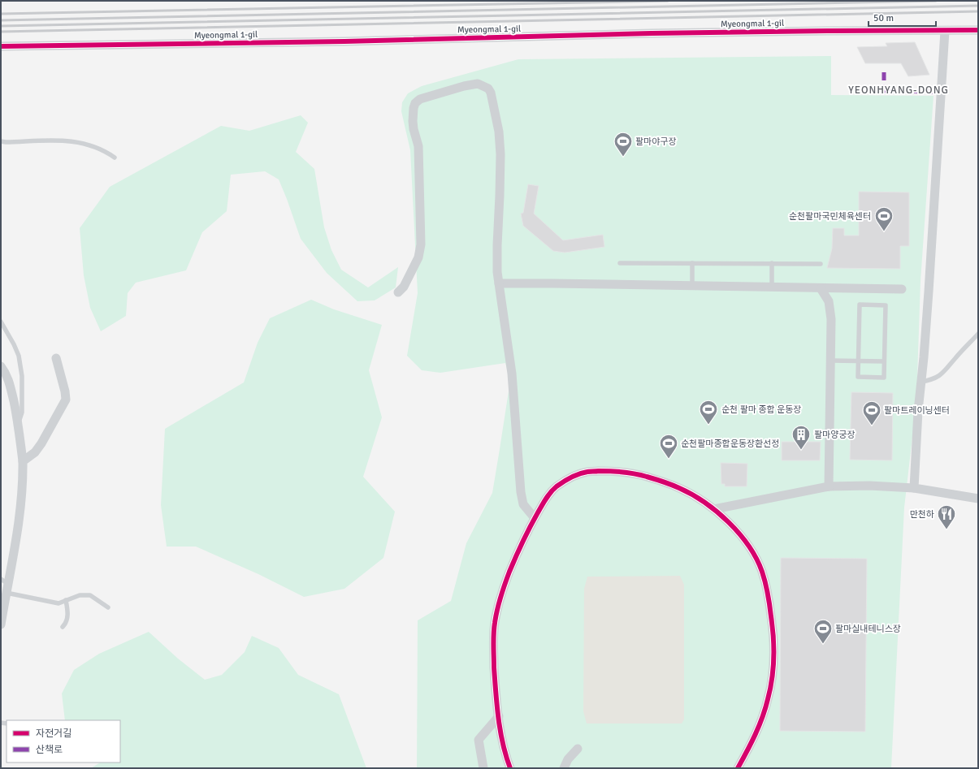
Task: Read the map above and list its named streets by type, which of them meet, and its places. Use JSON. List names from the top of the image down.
{
  "streets": {
    "street": ["Myeongmal 1-gil"]
  },
  "districts": ["YEONHYANG-DONG"],
  "places": {
    "sports": [
      "팔마야구장",
      "순천팔마국민체육센터",
      "순천 팔마 종합 운동장",
      "팔마트레이닝센터",
      "순천팔마종합운동장환선정",
      "팔마실내테니스장"
    ],
    "building": ["팔마양궁장"],
    "restaurant": ["만천하"]
  },
  "legend": ["자전거길", "산책로"],
  "scale_bar": "50 m"
}
